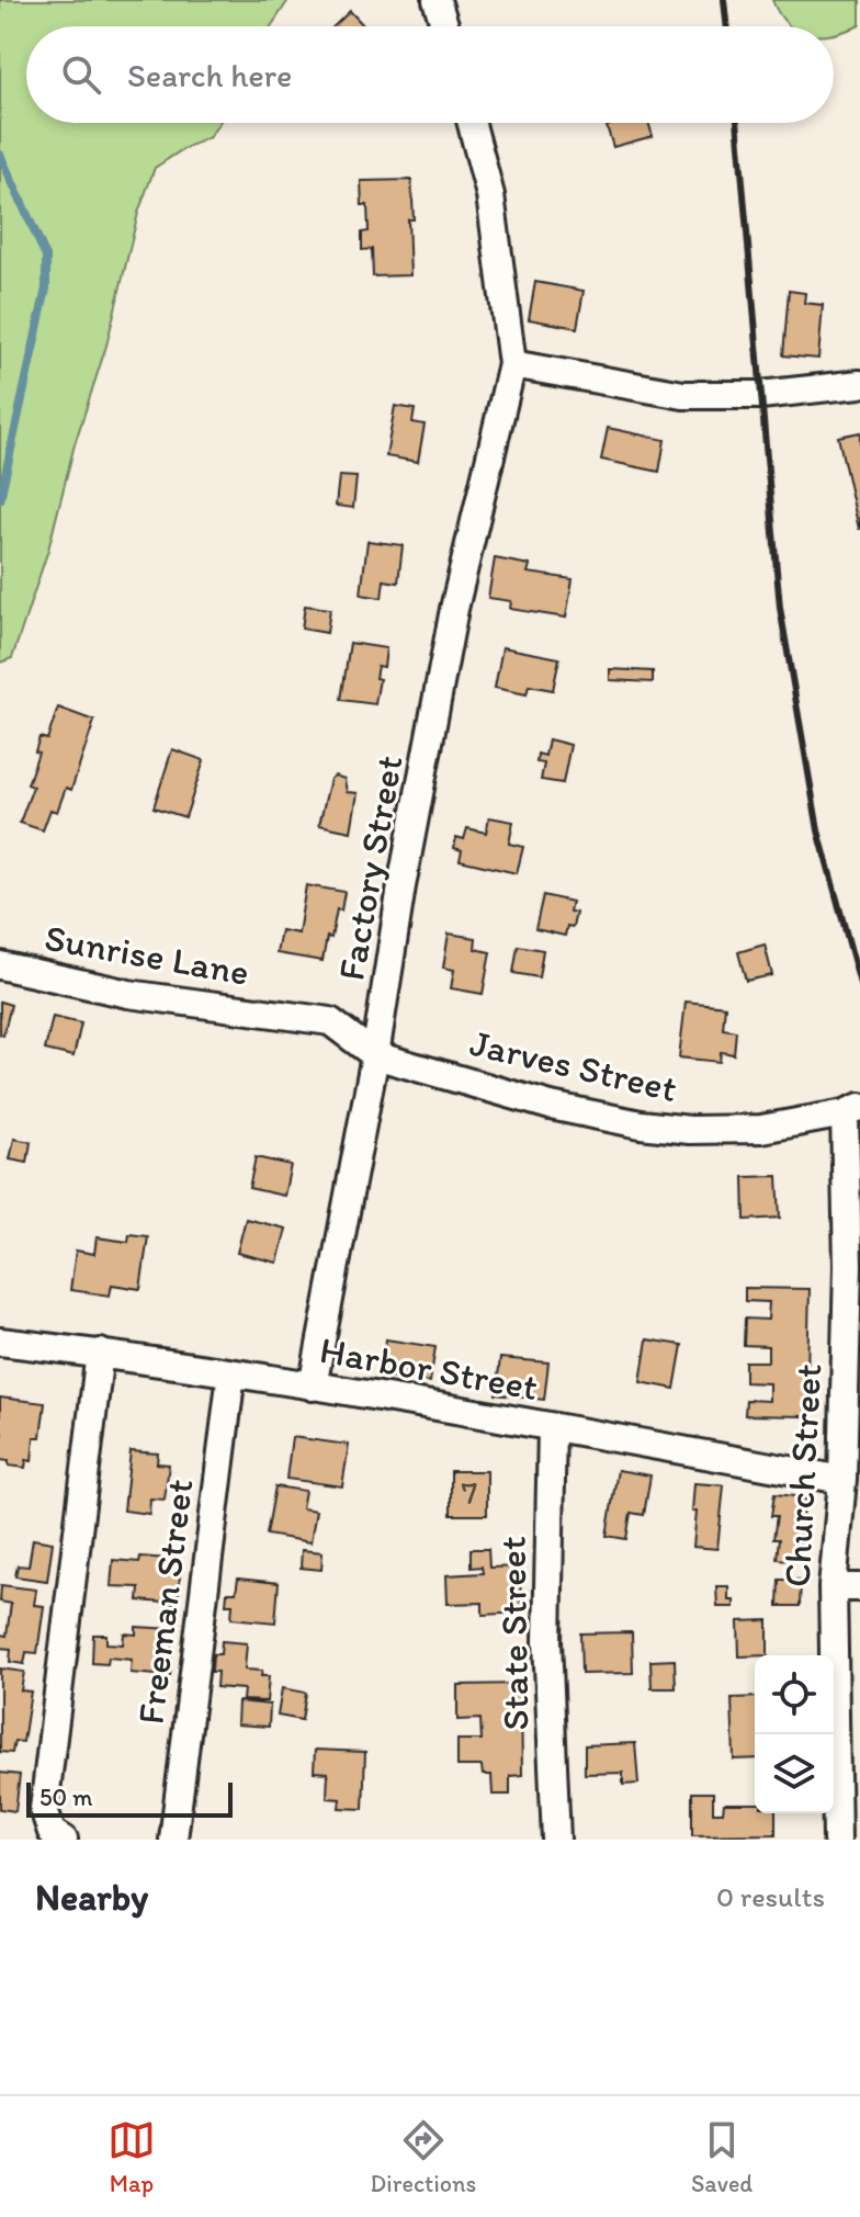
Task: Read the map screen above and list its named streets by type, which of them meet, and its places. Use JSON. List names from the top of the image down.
{
  "streets": {
    "street": [
      "Factory Street",
      "Sunrise Lane",
      "Jarves Street",
      "Harbor Street",
      "Church Street",
      "Freeman Street",
      "State Street"
    ]
  },
  "crossings": [
    ["Factory Street", "Sunrise Lane"],
    ["Factory Street", "Jarves Street"],
    ["Factory Street", "Harbor Street"],
    ["Sunrise Lane", "Jarves Street"],
    ["Jarves Street", "Church Street"],
    ["Harbor Street", "Church Street"],
    ["Harbor Street", "Freeman Street"],
    ["Harbor Street", "State Street"]
  ],
  "house_numbers": ["7"],
  "scale_bar": "50 m",
  "page": {
    "search": "Search here",
    "scale": "50 m",
    "heading": ["Nearby", "0 results"],
    "nav": ["Map", "Directions", "Saved"]
  }
}
